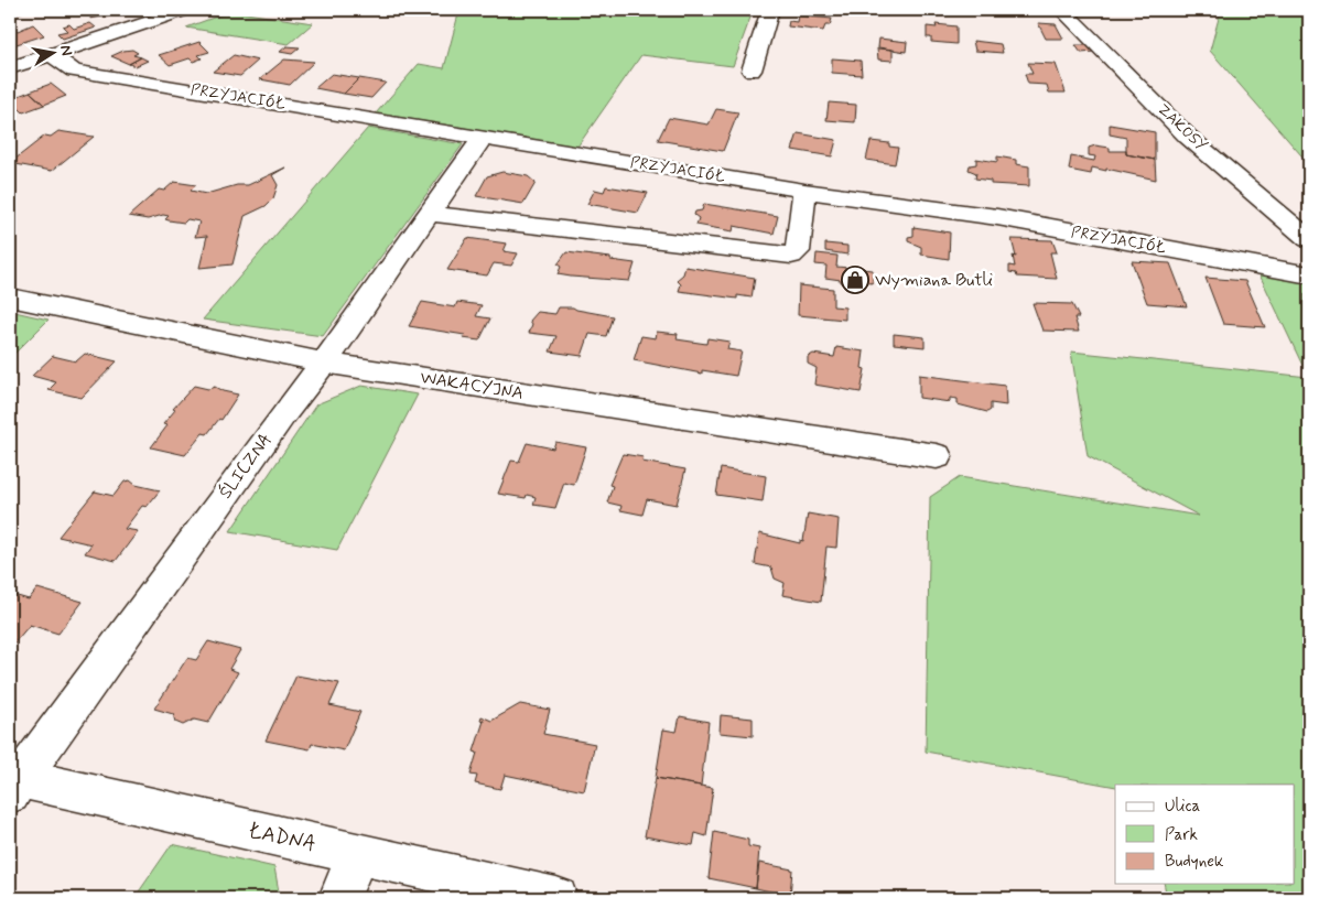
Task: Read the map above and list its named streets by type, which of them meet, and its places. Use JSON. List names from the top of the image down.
{
  "streets": {
    "street": [
      "PRZYJACIÓŁ",
      "ZAKOSY",
      "WAKACYJNA",
      "ŚLICZNA",
      "ŁADNA"
    ]
  },
  "crossings": [
    ["PRZYJACIÓŁ", "ŚLICZNA"],
    ["WAKACYJNA", "ŚLICZNA"],
    ["ŚLICZNA", "ŁADNA"]
  ],
  "places": {
    "shop": ["Wymiana Butli"]
  },
  "legend": ["Ulica", "Park", "Budynek"],
  "north": "right"
}
